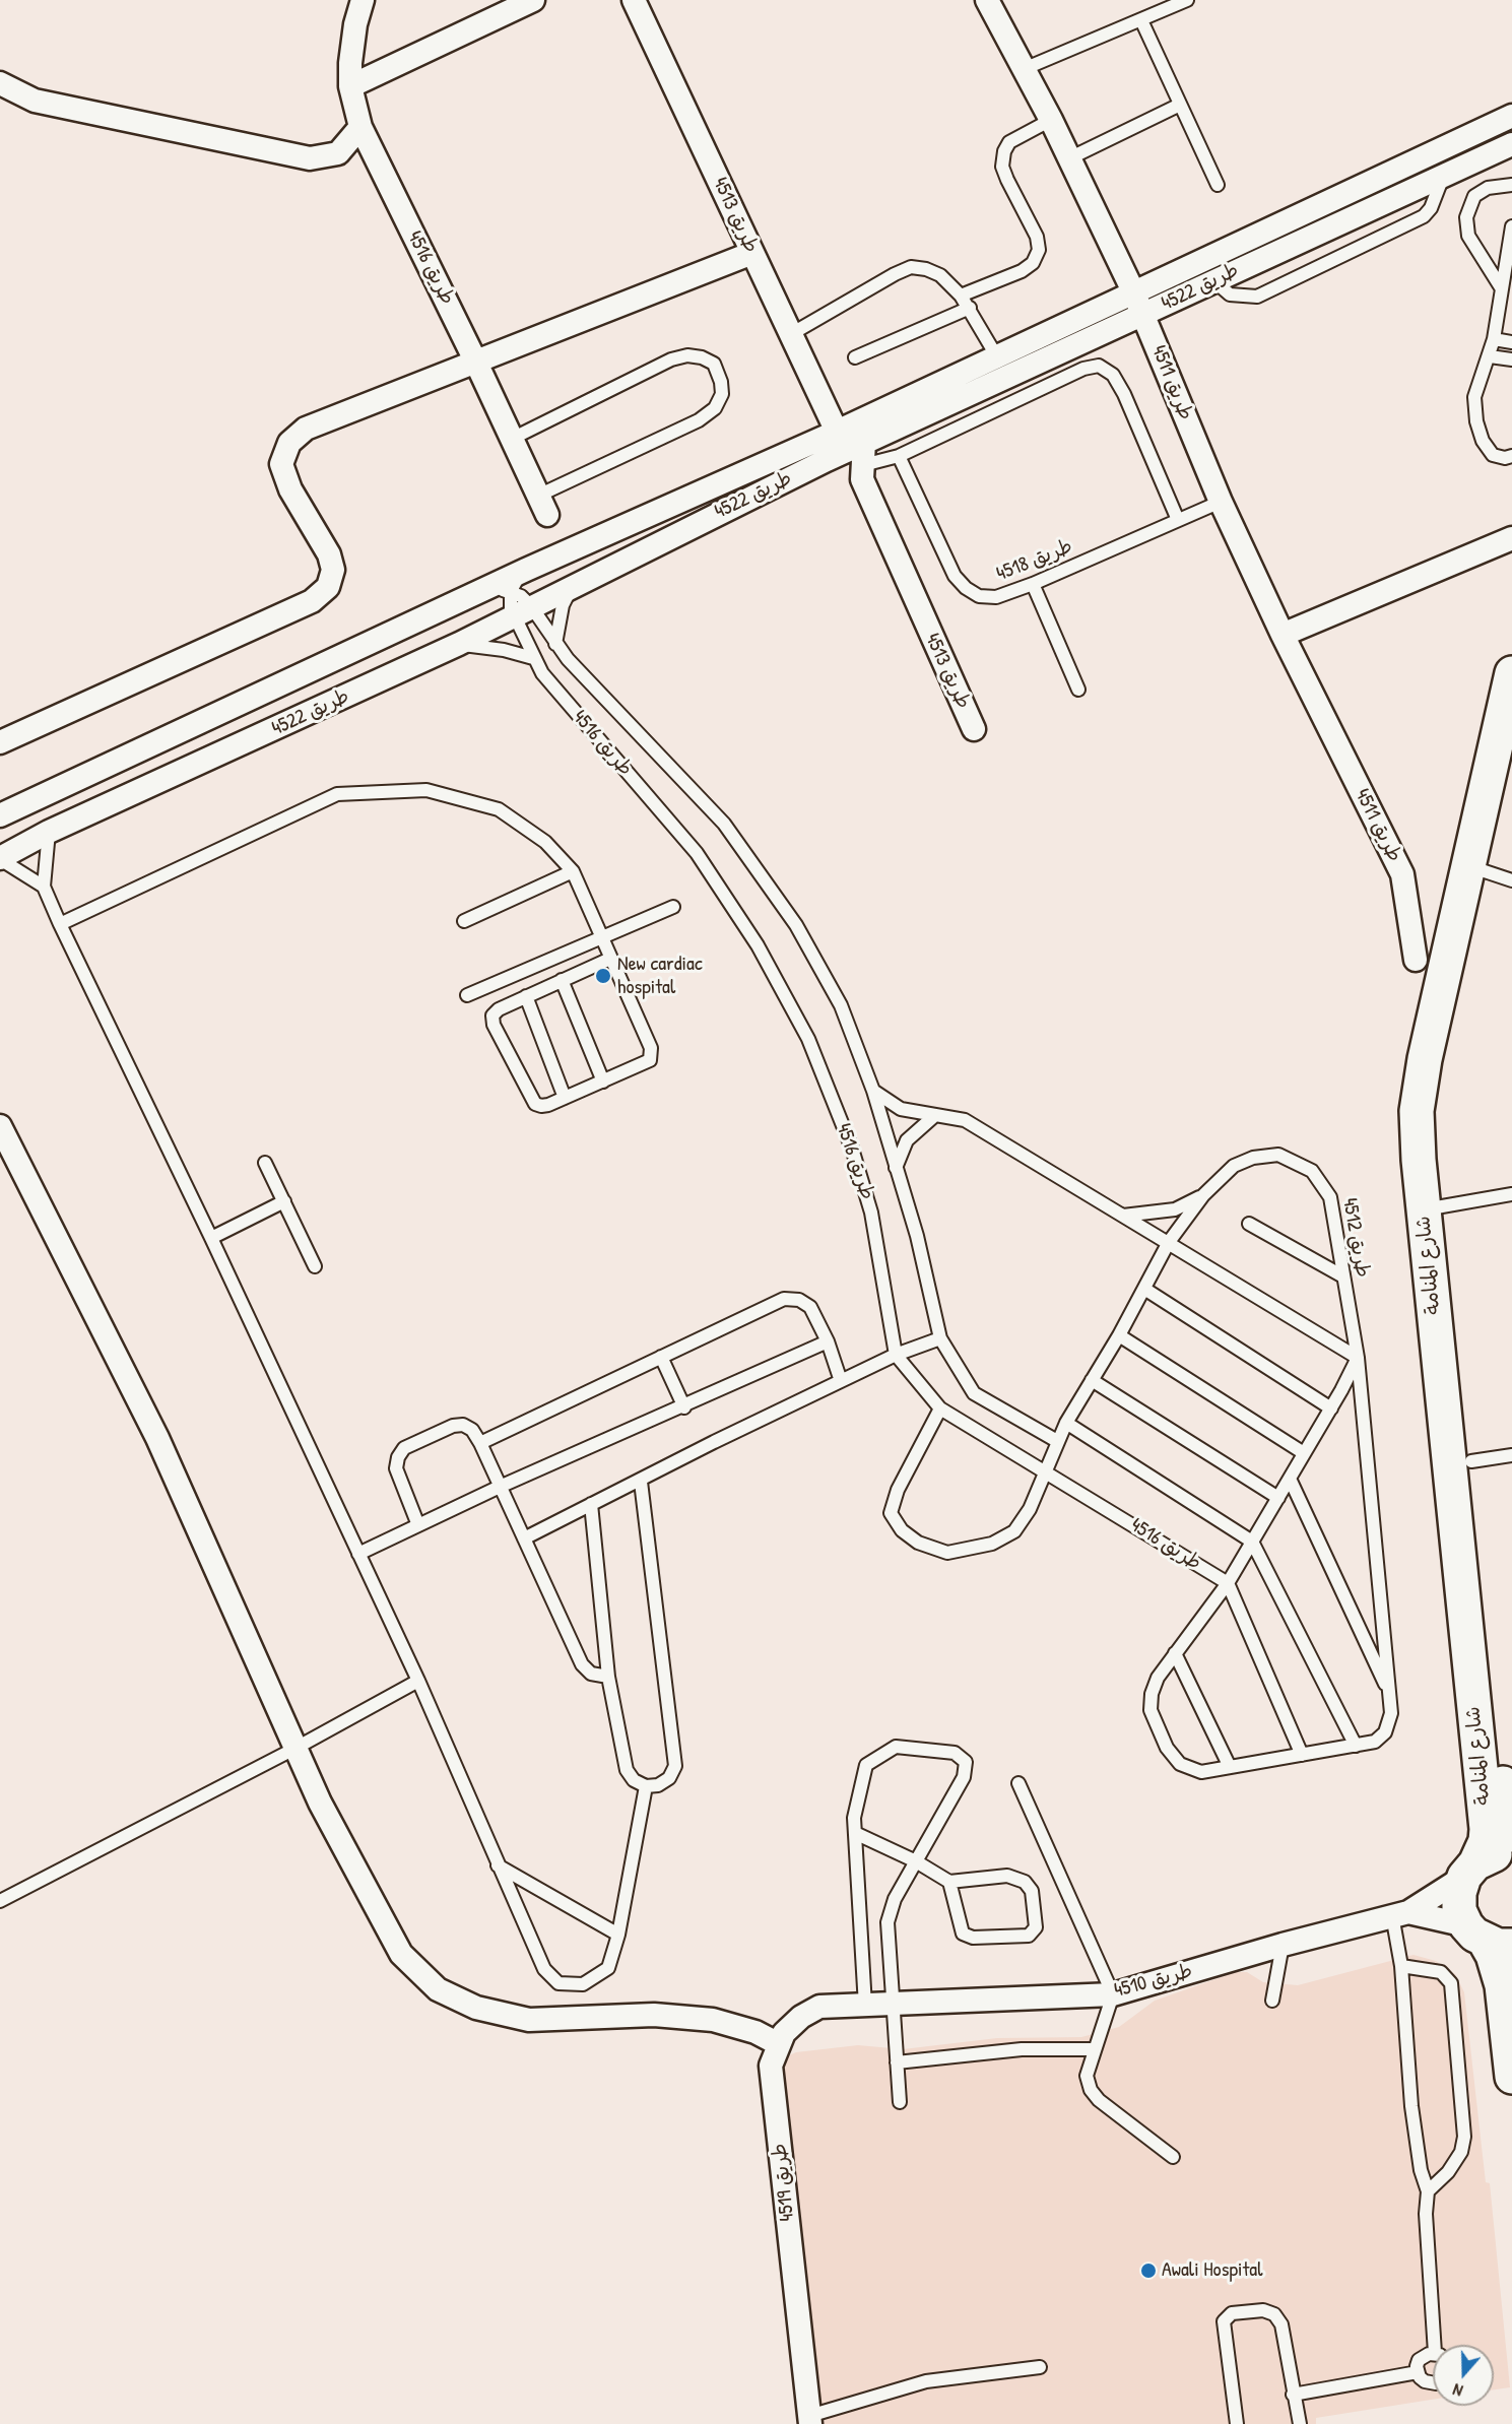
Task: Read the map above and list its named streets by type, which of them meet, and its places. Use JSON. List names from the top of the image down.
{
  "streets": {
    "street": [
      "طريق 4513",
      "طريق 4516",
      "طريق 4522",
      "طريق 4511",
      "شارع المنامة",
      "طريق 4510",
      "طريق 4519"
    ],
    "lane": ["طريق 4518", "طريق 4512"]
  },
  "crossings": [
    ["طريق 4513", "طريق 4522"],
    ["طريق 4516", "طريق 4522"],
    ["طريق 4516", "طريق 4512"],
    ["طريق 4522", "طريق 4511"],
    ["طريق 4511", "طريق 4518"],
    ["شارع المنامة", "طريق 4510"],
    ["طريق 4510", "طريق 4519"]
  ],
  "places": ["New cardiac hospital", "Awali Hospital"],
  "north": "bottom"
}
